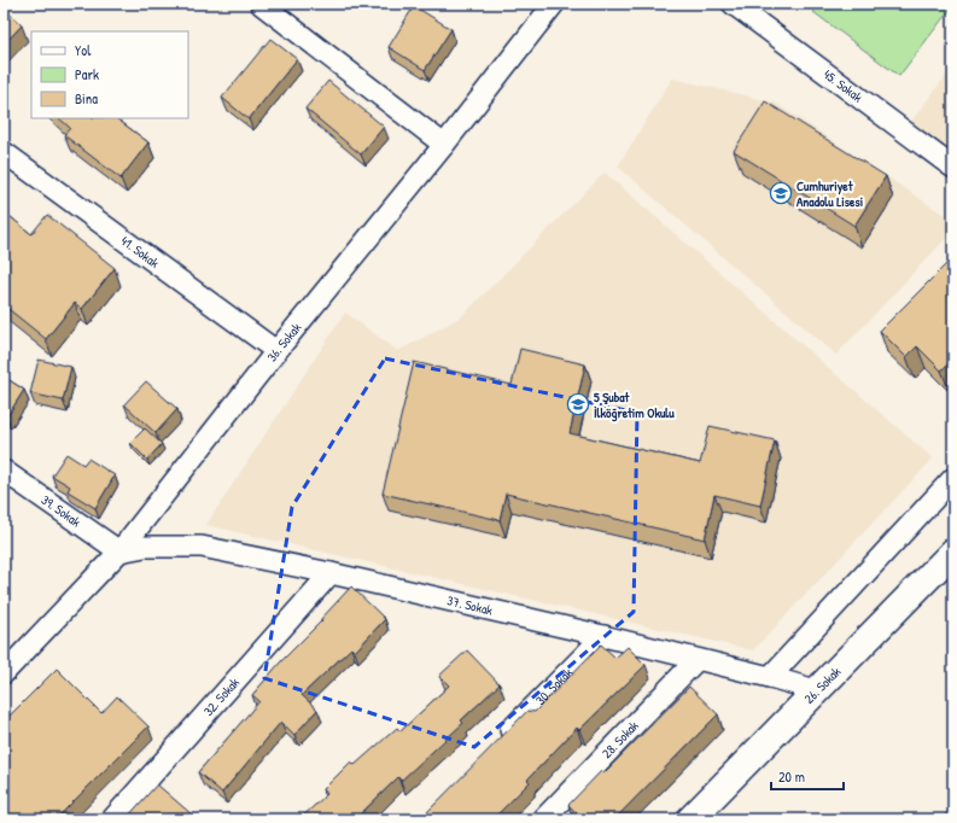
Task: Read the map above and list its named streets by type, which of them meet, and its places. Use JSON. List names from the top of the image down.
{
  "streets": {
    "street": [
      "45. Sokak",
      "41. Sokak",
      "36. Sokak",
      "39. Sokak",
      "37. Sokak",
      "26. Sokak",
      "30. Sokak",
      "32. Sokak",
      "28. Sokak"
    ]
  },
  "crossings": [
    ["41. Sokak", "36. Sokak"],
    ["36. Sokak", "39. Sokak"],
    ["36. Sokak", "37. Sokak"],
    ["39. Sokak", "37. Sokak"],
    ["37. Sokak", "26. Sokak"],
    ["37. Sokak", "30. Sokak"],
    ["37. Sokak", "32. Sokak"],
    ["37. Sokak", "28. Sokak"]
  ],
  "places": {
    "school or university": ["Cumhuriyet Anadolu Lisesi", "5 Şubat İlköğretim Okulu"]
  },
  "legend": ["Yol", "Park", "Bina"],
  "scale_bar": "20 m"
}
